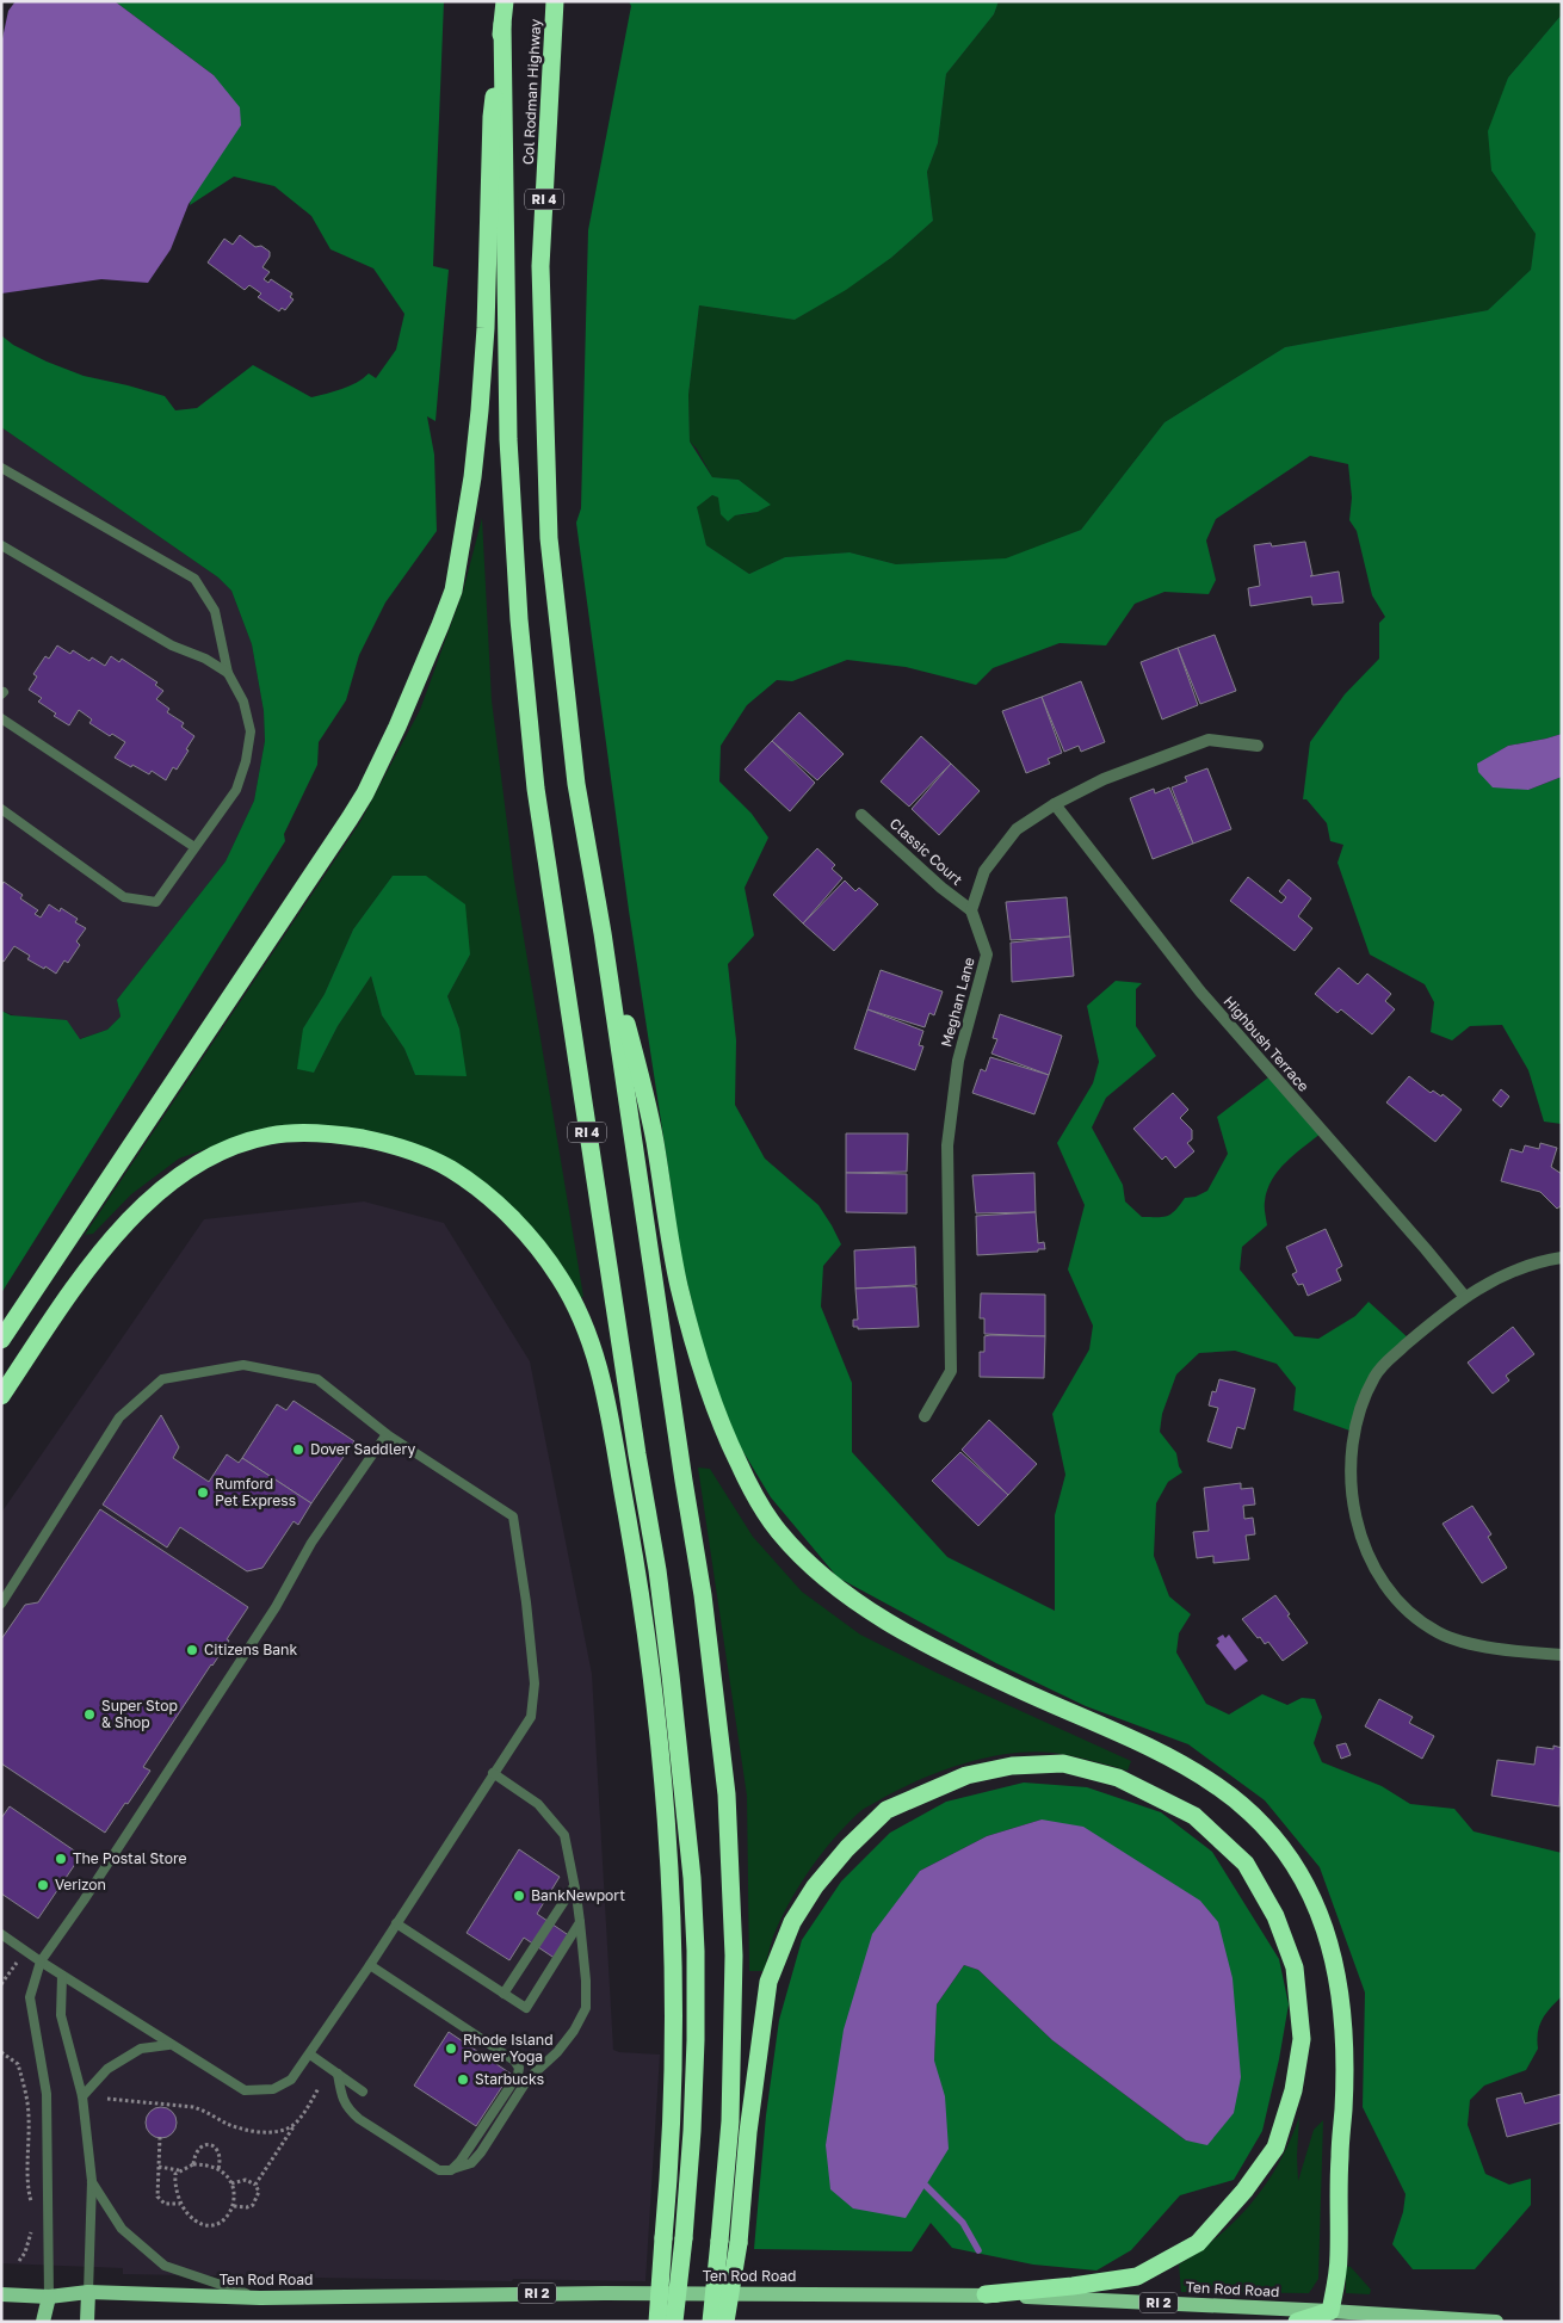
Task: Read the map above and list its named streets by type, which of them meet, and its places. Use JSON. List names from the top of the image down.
{
  "streets": {
    "highway": ["Col Rodman Highway", "RI 4"],
    "main road": ["Ten Rod Road", "RI 2"],
    "street": ["Classic Court", "Meghan Lane", "Highbush Terrace"]
  },
  "crossings": [
    ["Col Rodman Highway", "RI 4"],
    ["Classic Court", "Meghan Lane"]
  ],
  "places": [
    "Dover Saddlery",
    "Rumford Pet Express",
    "Citizens Bank",
    "Super Stop & Shop",
    "The Postal Store",
    "Verizon",
    "BankNewport",
    "Rhode Island Power Yoga",
    "Starbucks"
  ]
}
